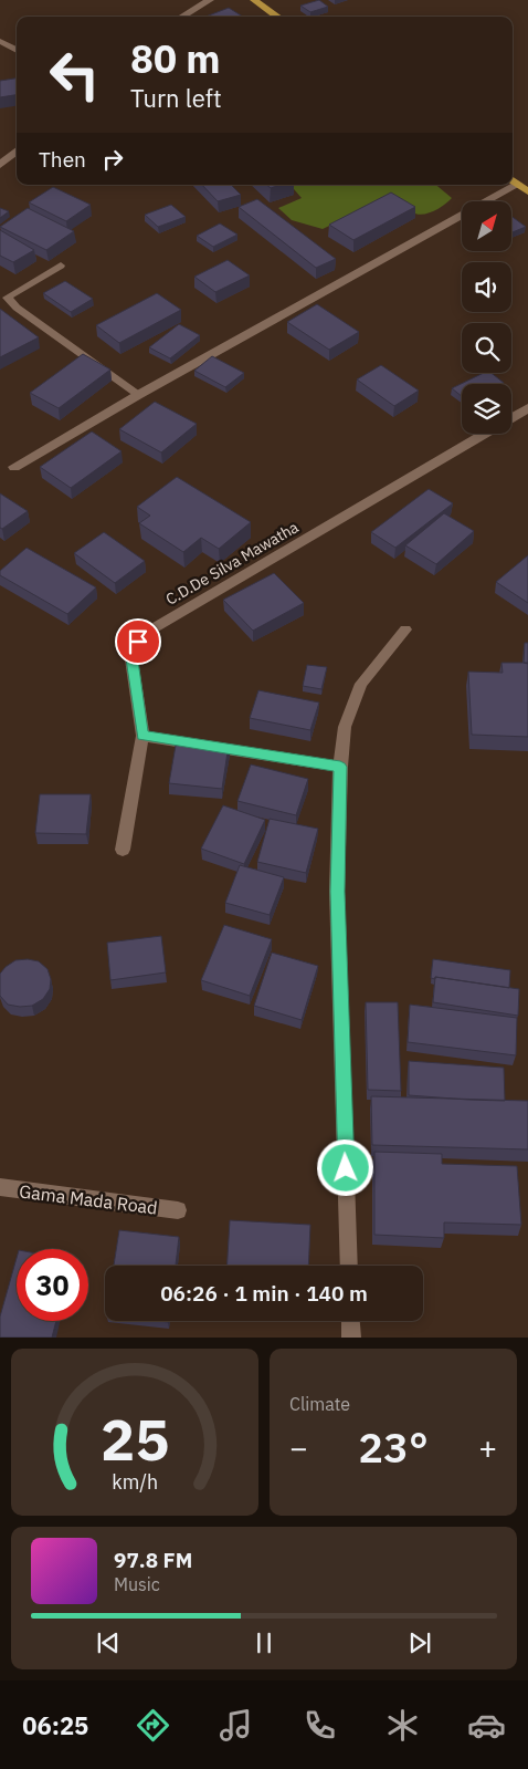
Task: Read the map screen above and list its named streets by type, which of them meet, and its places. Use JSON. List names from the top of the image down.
{
  "streets": {
    "street": ["C.D.De Silva Mawatha", "Gama Mada Road"]
  },
  "north": "top right",
  "page": {
    "turn": ["80 m", "Turn left"],
    "then": "Then",
    "limit": "30",
    "trip": "06:26 · 1 min · 140 m",
    "tile": "Climate",
    "heat": ["−", "23°", "+"],
    "song": ["97.8 FM", "Music"],
    "tabs": "06:25",
    "gauge": ["25", "km/h"]
  }
}
